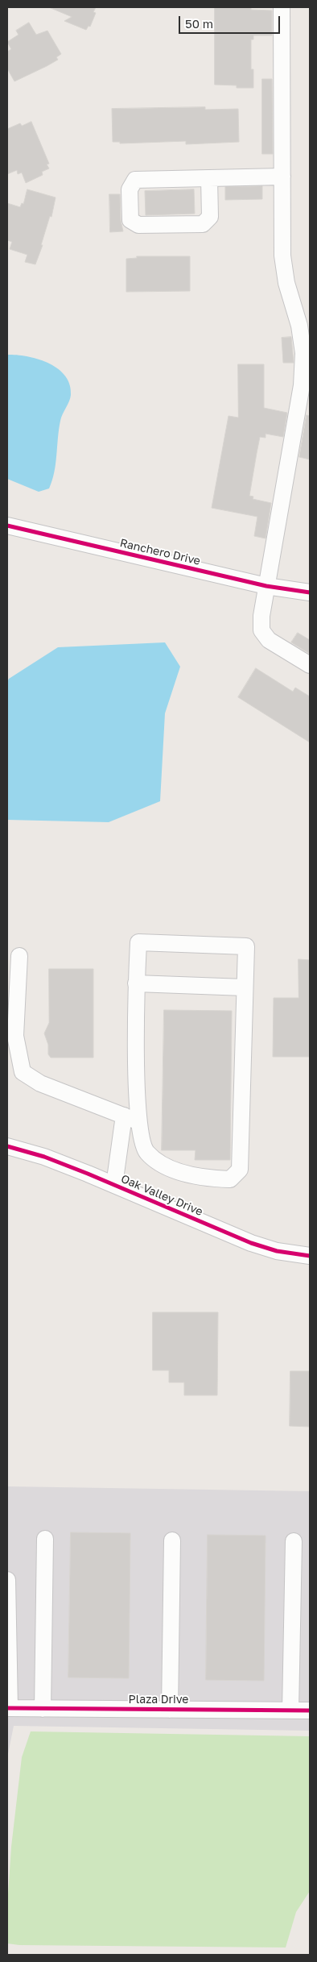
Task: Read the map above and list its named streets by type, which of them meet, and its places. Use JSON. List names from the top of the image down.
{
  "streets": {
    "street": ["Ranchero Drive", "Oak Valley Drive", "Plaza Drive"]
  },
  "scale_bar": "50 m"
}
